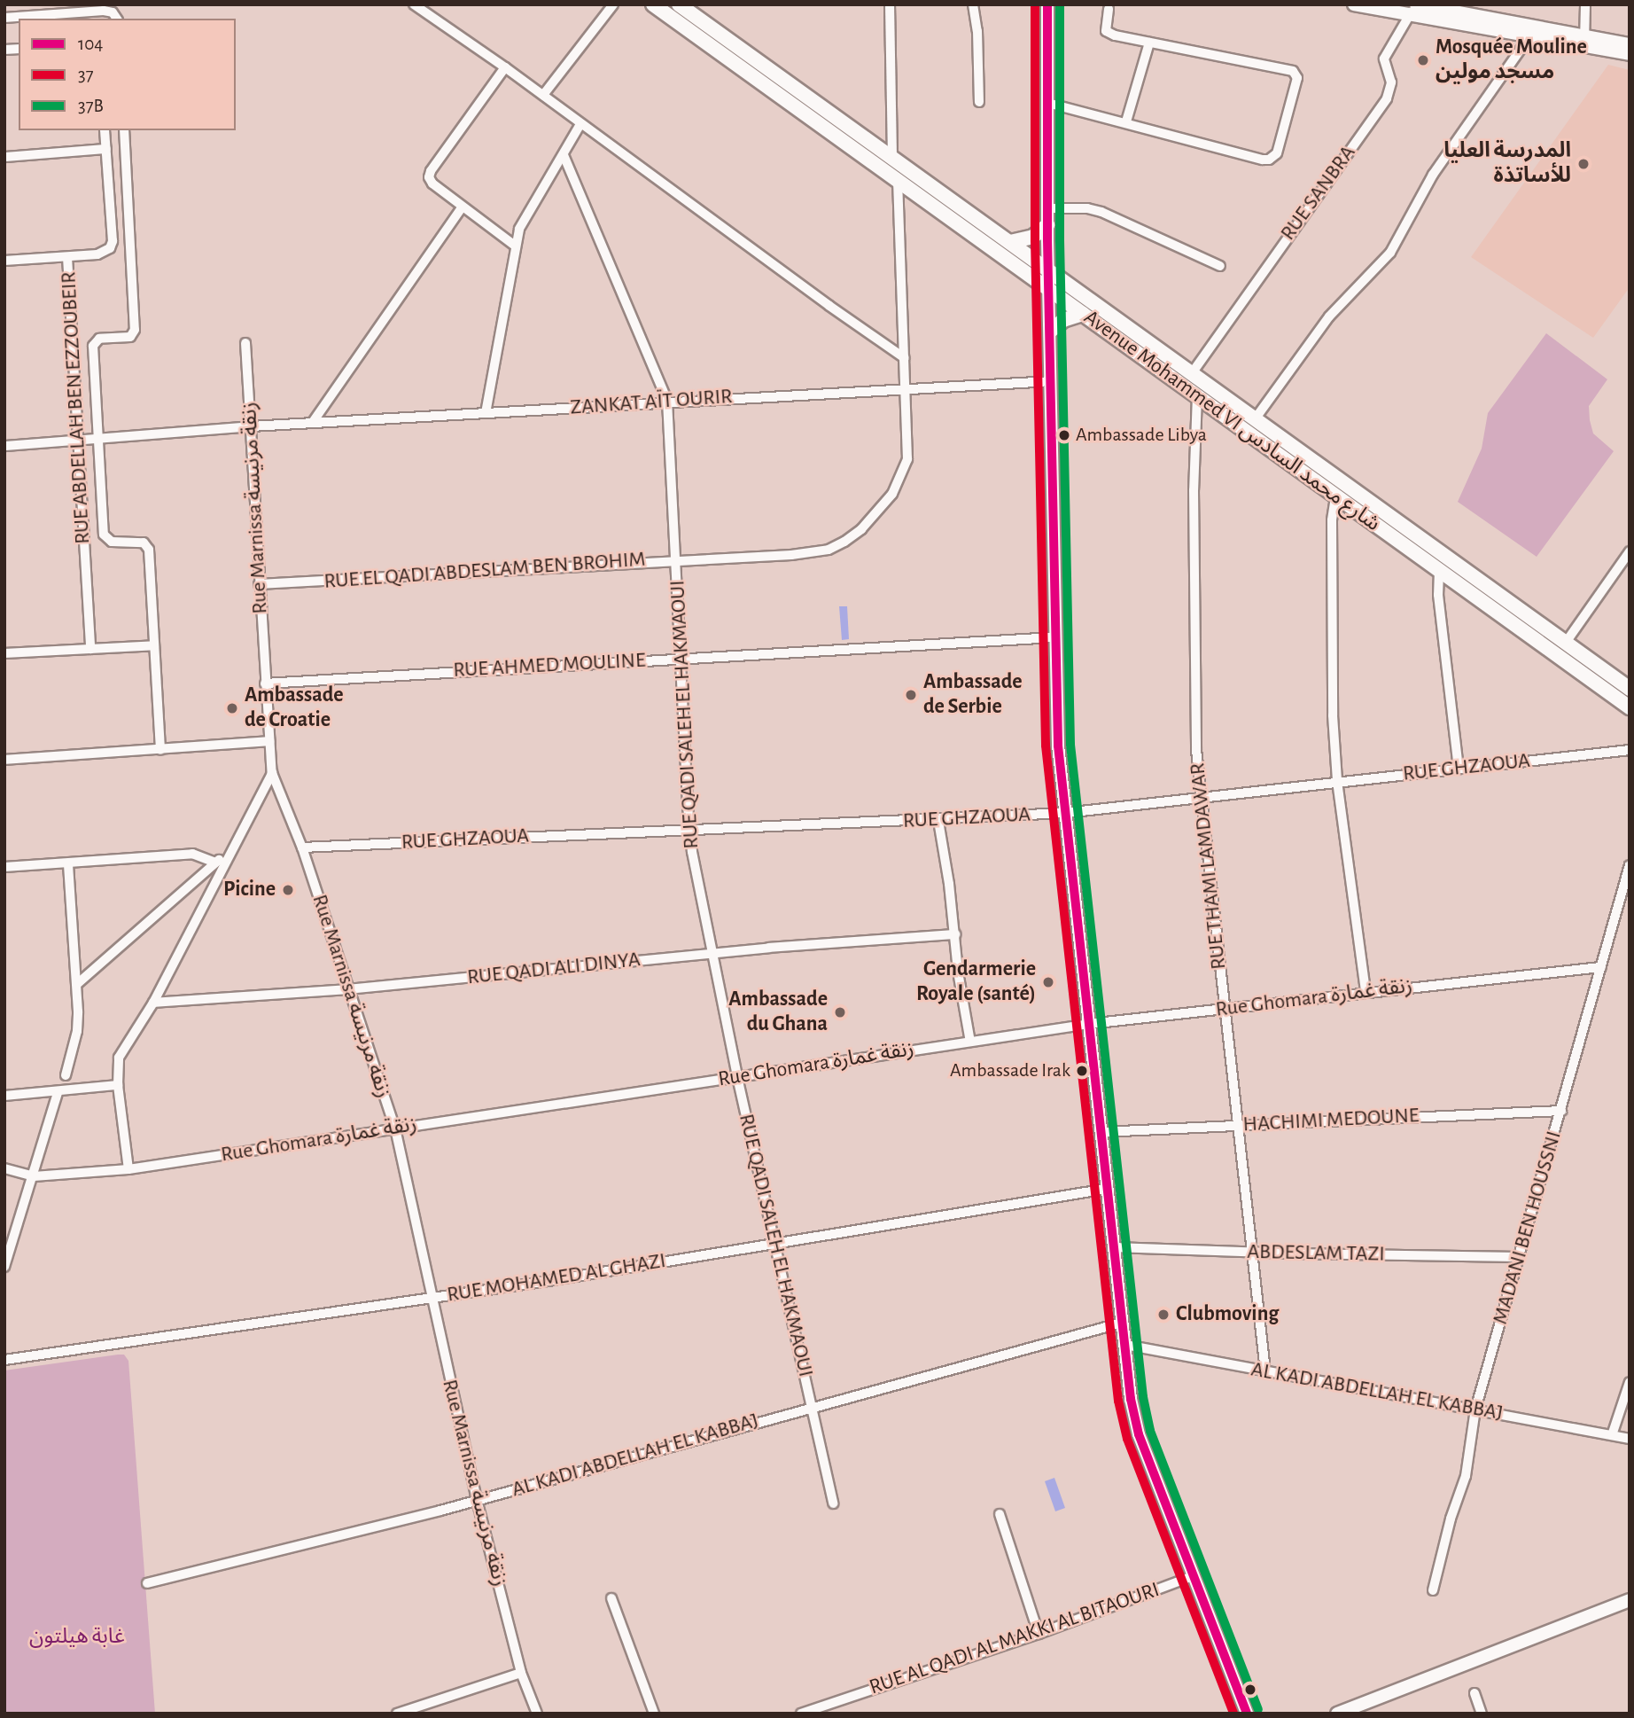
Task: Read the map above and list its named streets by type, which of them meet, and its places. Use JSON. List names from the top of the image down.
{
  "streets": {
    "main road": ["Avenue Mohammed VI شارع محمد السادس"],
    "street": [
      "RUE SANBRA",
      "ZANKAT AÏT OURIR",
      "RUE ABDELLAH BEN EZZOUBEIR",
      "Rue Marnissa زنقة مرنيسة",
      "RUE EL QADI ABDESLAM BEN BROHIM",
      "RUE AHMED MOULINE",
      "RUE QADI SALEH EL HAKMAOUI",
      "RUE GHZAOUA",
      "RUE THAMI LAMDAWAR",
      "RUE QADI ALI DINYA",
      "Rue Ghomara زنقة غمارة",
      "HACHIMI MEDOUNE",
      "MADANI BEN HOUSSNI",
      "ABDESLAM TAZI",
      "RUE MOHAMED AL GHAZI",
      "AL KADI ABDELLAH EL KABBAJ",
      "RUE AL QADI AL MAKKI AL BITAOURI"
    ]
  },
  "crossings": [
    ["RUE SANBRA", "Avenue Mohammed VI شارع محمد السادس"],
    ["ZANKAT AÏT OURIR", "RUE ABDELLAH BEN EZZOUBEIR"],
    ["ZANKAT AÏT OURIR", "Rue Marnissa زنقة مرنيسة"],
    ["ZANKAT AÏT OURIR", "RUE EL QADI ABDESLAM BEN BROHIM"],
    ["ZANKAT AÏT OURIR", "RUE QADI SALEH EL HAKMAOUI"],
    ["Avenue Mohammed VI شارع محمد السادس", "RUE EL QADI ABDESLAM BEN BROHIM"],
    ["Avenue Mohammed VI شارع محمد السادس", "RUE THAMI LAMDAWAR"],
    ["Rue Marnissa زنقة مرنيسة", "RUE EL QADI ABDESLAM BEN BROHIM"],
    ["Rue Marnissa زنقة مرنيسة", "RUE AHMED MOULINE"],
    ["Rue Marnissa زنقة مرنيسة", "RUE GHZAOUA"],
    ["Rue Marnissa زنقة مرنيسة", "RUE QADI ALI DINYA"],
    ["Rue Marnissa زنقة مرنيسة", "Rue Ghomara زنقة غمارة"],
    ["Rue Marnissa زنقة مرنيسة", "RUE MOHAMED AL GHAZI"],
    ["Rue Marnissa زنقة مرنيسة", "AL KADI ABDELLAH EL KABBAJ"],
    ["RUE EL QADI ABDESLAM BEN BROHIM", "RUE QADI SALEH EL HAKMAOUI"],
    ["RUE AHMED MOULINE", "RUE QADI SALEH EL HAKMAOUI"],
    ["RUE QADI SALEH EL HAKMAOUI", "RUE GHZAOUA"],
    ["RUE QADI SALEH EL HAKMAOUI", "RUE QADI ALI DINYA"],
    ["RUE QADI SALEH EL HAKMAOUI", "Rue Ghomara زنقة غمارة"],
    ["RUE QADI SALEH EL HAKMAOUI", "RUE MOHAMED AL GHAZI"],
    ["RUE QADI SALEH EL HAKMAOUI", "AL KADI ABDELLAH EL KABBAJ"],
    ["RUE GHZAOUA", "RUE THAMI LAMDAWAR"],
    ["RUE THAMI LAMDAWAR", "Rue Ghomara زنقة غمارة"],
    ["RUE THAMI LAMDAWAR", "HACHIMI MEDOUNE"],
    ["RUE THAMI LAMDAWAR", "ABDESLAM TAZI"],
    ["RUE THAMI LAMDAWAR", "AL KADI ABDELLAH EL KABBAJ"],
    ["Rue Ghomara زنقة غمارة", "MADANI BEN HOUSSNI"],
    ["HACHIMI MEDOUNE", "MADANI BEN HOUSSNI"],
    ["MADANI BEN HOUSSNI", "ABDESLAM TAZI"],
    ["MADANI BEN HOUSSNI", "AL KADI ABDELLAH EL KABBAJ"]
  ],
  "parks": ["غابة هيلتون"],
  "places": [
    "Mosquée Mouline مسجد مولين",
    "المدرسة العليا للأساتذة",
    "Ambassade Libya",
    "Ambassade de Serbie",
    "Ambassade de Croatie",
    "Picine",
    "Gendarmerie Royale (santé)",
    "Ambassade du Ghana",
    "Ambassade Irak",
    "Clubmoving"
  ],
  "lines": ["transit line 104", "transit line 37", "transit line 37B"],
  "legend": ["104", "37", "37B"]
}
